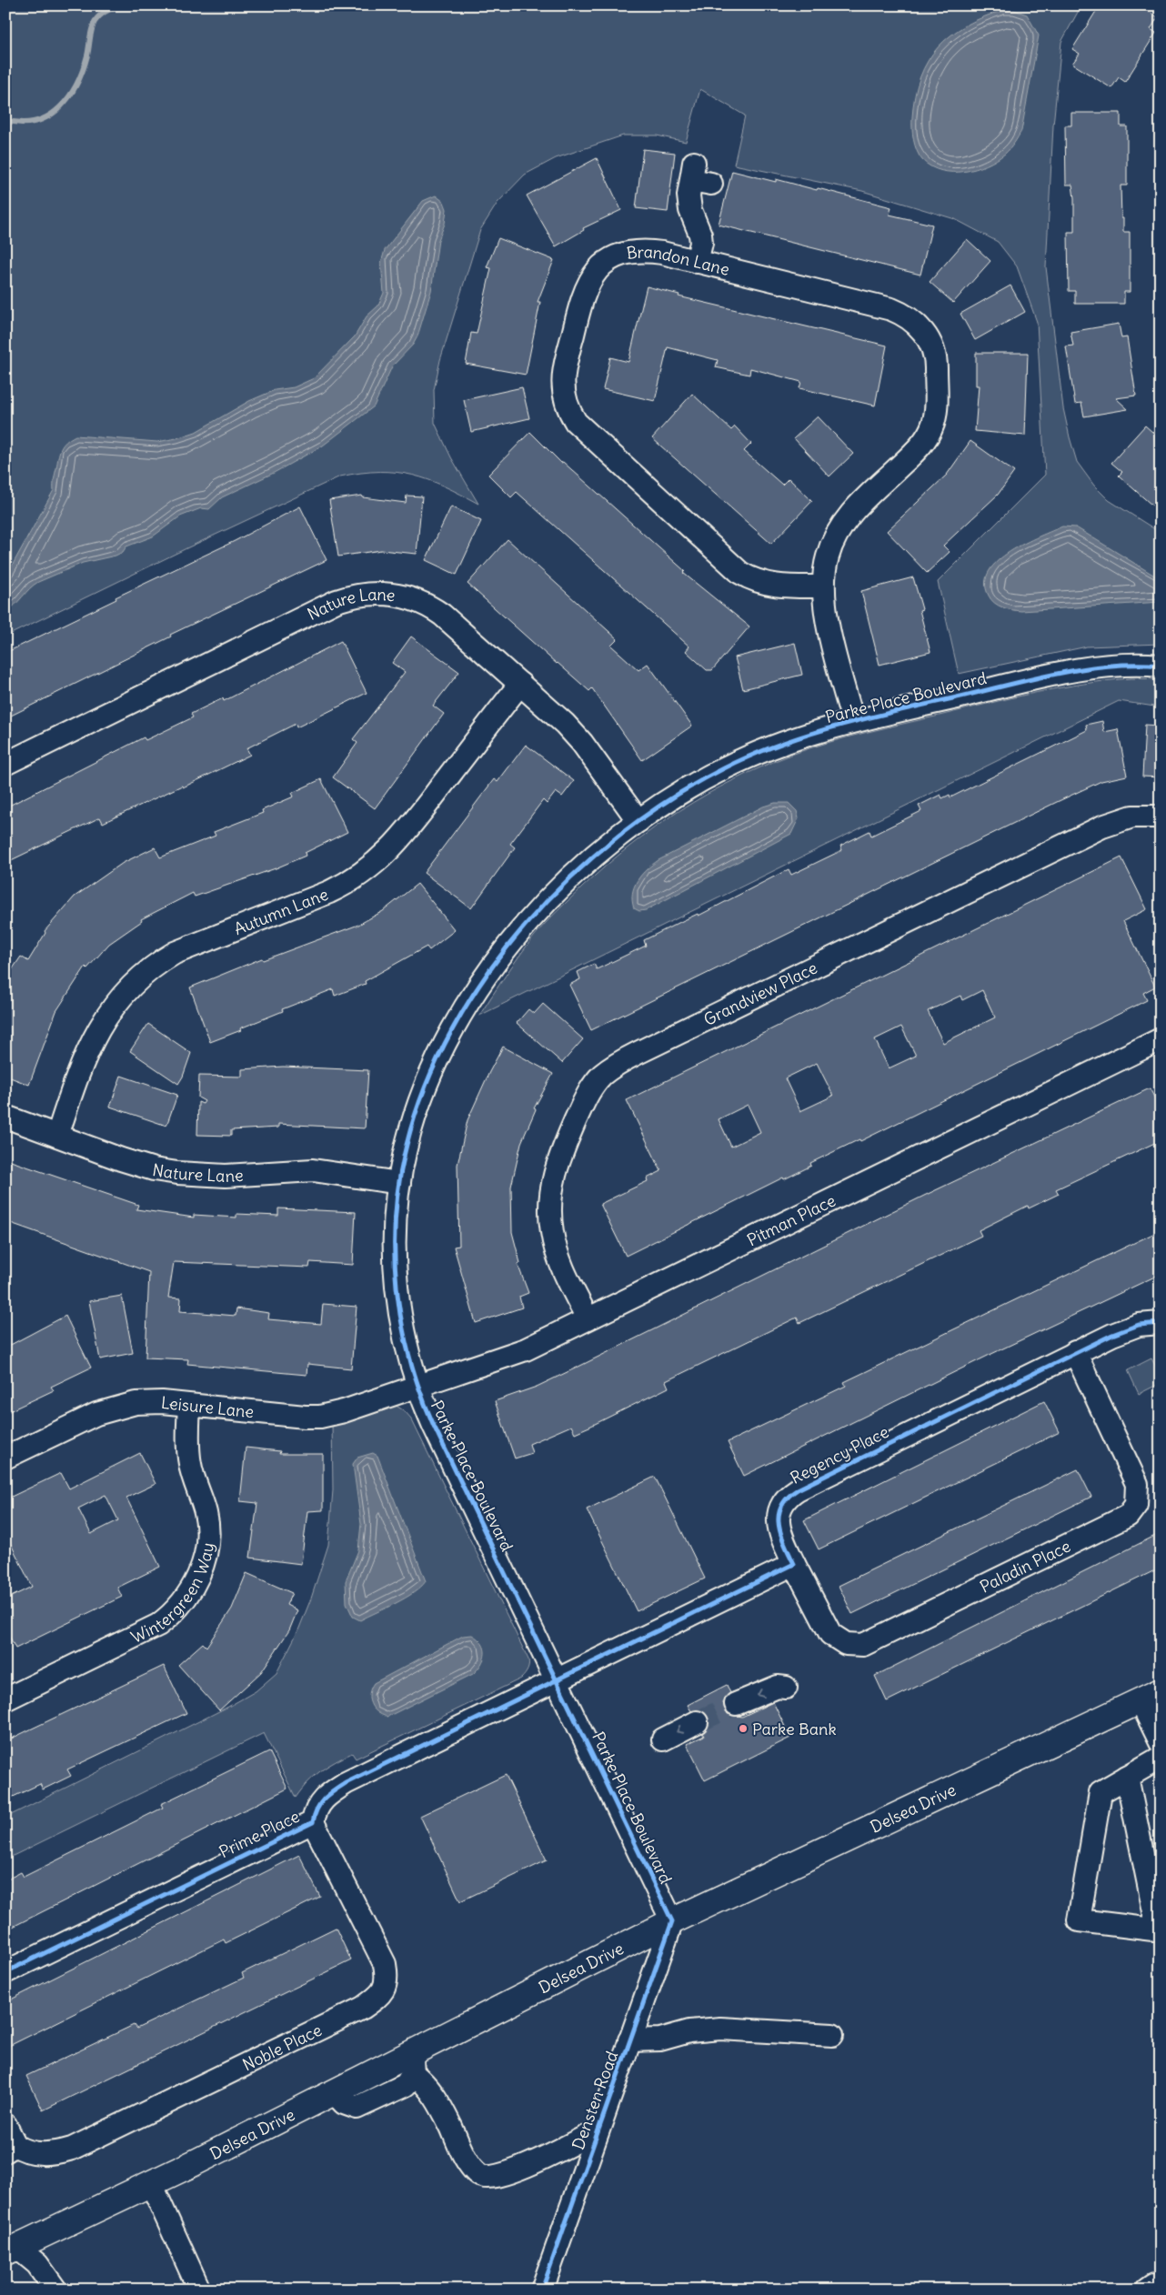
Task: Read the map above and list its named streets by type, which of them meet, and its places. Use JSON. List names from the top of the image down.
{
  "streets": {
    "main road": ["Delsea Drive"],
    "street": [
      "Brandon Lane",
      "Nature Lane",
      "Parke Place Boulevard",
      "Autumn Lane",
      "Grandview Place",
      "Pitman Place",
      "Leisure Lane",
      "Regency Place",
      "Paladin Place",
      "Wintergreen Way",
      "Prime Place",
      "Noble Place",
      "Densten Road"
    ]
  },
  "crossings": [
    ["Brandon Lane", "Parke Place Boulevard"],
    ["Nature Lane", "Parke Place Boulevard"],
    ["Nature Lane", "Autumn Lane"],
    ["Parke Place Boulevard", "Pitman Place"],
    ["Parke Place Boulevard", "Leisure Lane"],
    ["Parke Place Boulevard", "Delsea Drive"],
    ["Parke Place Boulevard", "Prime Place"],
    ["Parke Place Boulevard", "Densten Road"],
    ["Grandview Place", "Pitman Place"],
    ["Pitman Place", "Leisure Lane"],
    ["Leisure Lane", "Wintergreen Way"],
    ["Regency Place", "Paladin Place"],
    ["Delsea Drive", "Densten Road"],
    ["Prime Place", "Noble Place"]
  ],
  "places": ["Parke Bank"]
}
